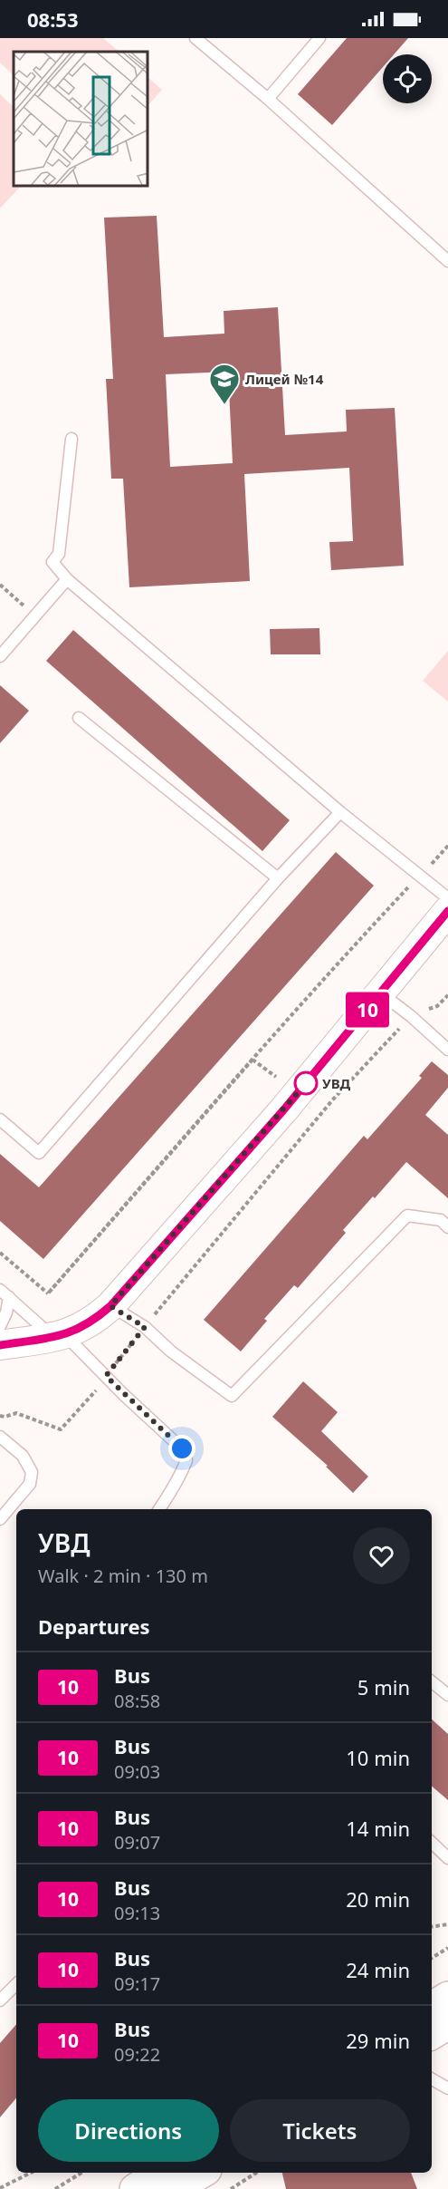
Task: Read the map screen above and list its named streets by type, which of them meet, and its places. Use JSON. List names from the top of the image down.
{
  "places": {
    "school or university": ["Лицей №14"],
    "other": ["УВД"]
  },
  "lines": ["bus line 10"],
  "page": {
    "status": "08:53",
    "on_map": "10",
    "heading": [
      ["УВД", "Walk · 2 min · 130 m"],
      "Departures"
    ],
    "list": [
      {
        "mark": "10",
        "name": "Bus",
        "note": "08:58",
        "value": "5 min"
      },
      {
        "mark": "10",
        "name": "Bus",
        "note": "09:03",
        "value": "10 min"
      },
      {
        "mark": "10",
        "name": "Bus",
        "note": "09:07",
        "value": "14 min"
      },
      {
        "mark": "10",
        "name": "Bus",
        "note": "09:13",
        "value": "20 min"
      },
      {
        "mark": "10",
        "name": "Bus",
        "note": "09:17",
        "value": "24 min"
      },
      {
        "mark": "10",
        "name": "Bus",
        "note": "09:22",
        "value": "29 min"
      }
    ],
    "buttons": ["Directions", "Tickets"]
  }
}
